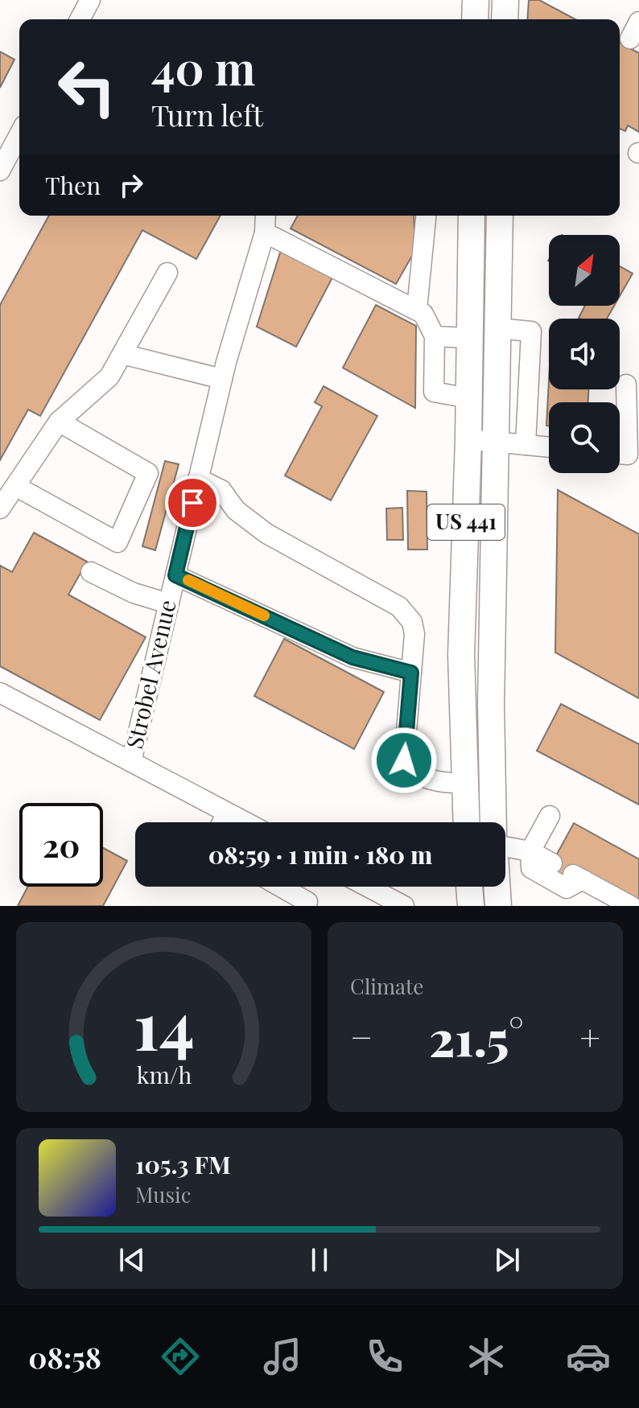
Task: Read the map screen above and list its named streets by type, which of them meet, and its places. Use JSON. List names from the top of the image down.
{
  "streets": {
    "main road": ["US 441"],
    "street": ["Strobel Avenue"]
  },
  "north": "top right",
  "page": {
    "turn": ["40 m", "Turn left"],
    "then": "Then",
    "limit": "20",
    "trip": "08:59 · 1 min · 180 m",
    "tile": "Climate",
    "heat": ["−", "21.5°", "+"],
    "song": ["105.3 FM", "Music"],
    "tabs": "08:58",
    "gauge": ["14", "km/h"]
  }
}
